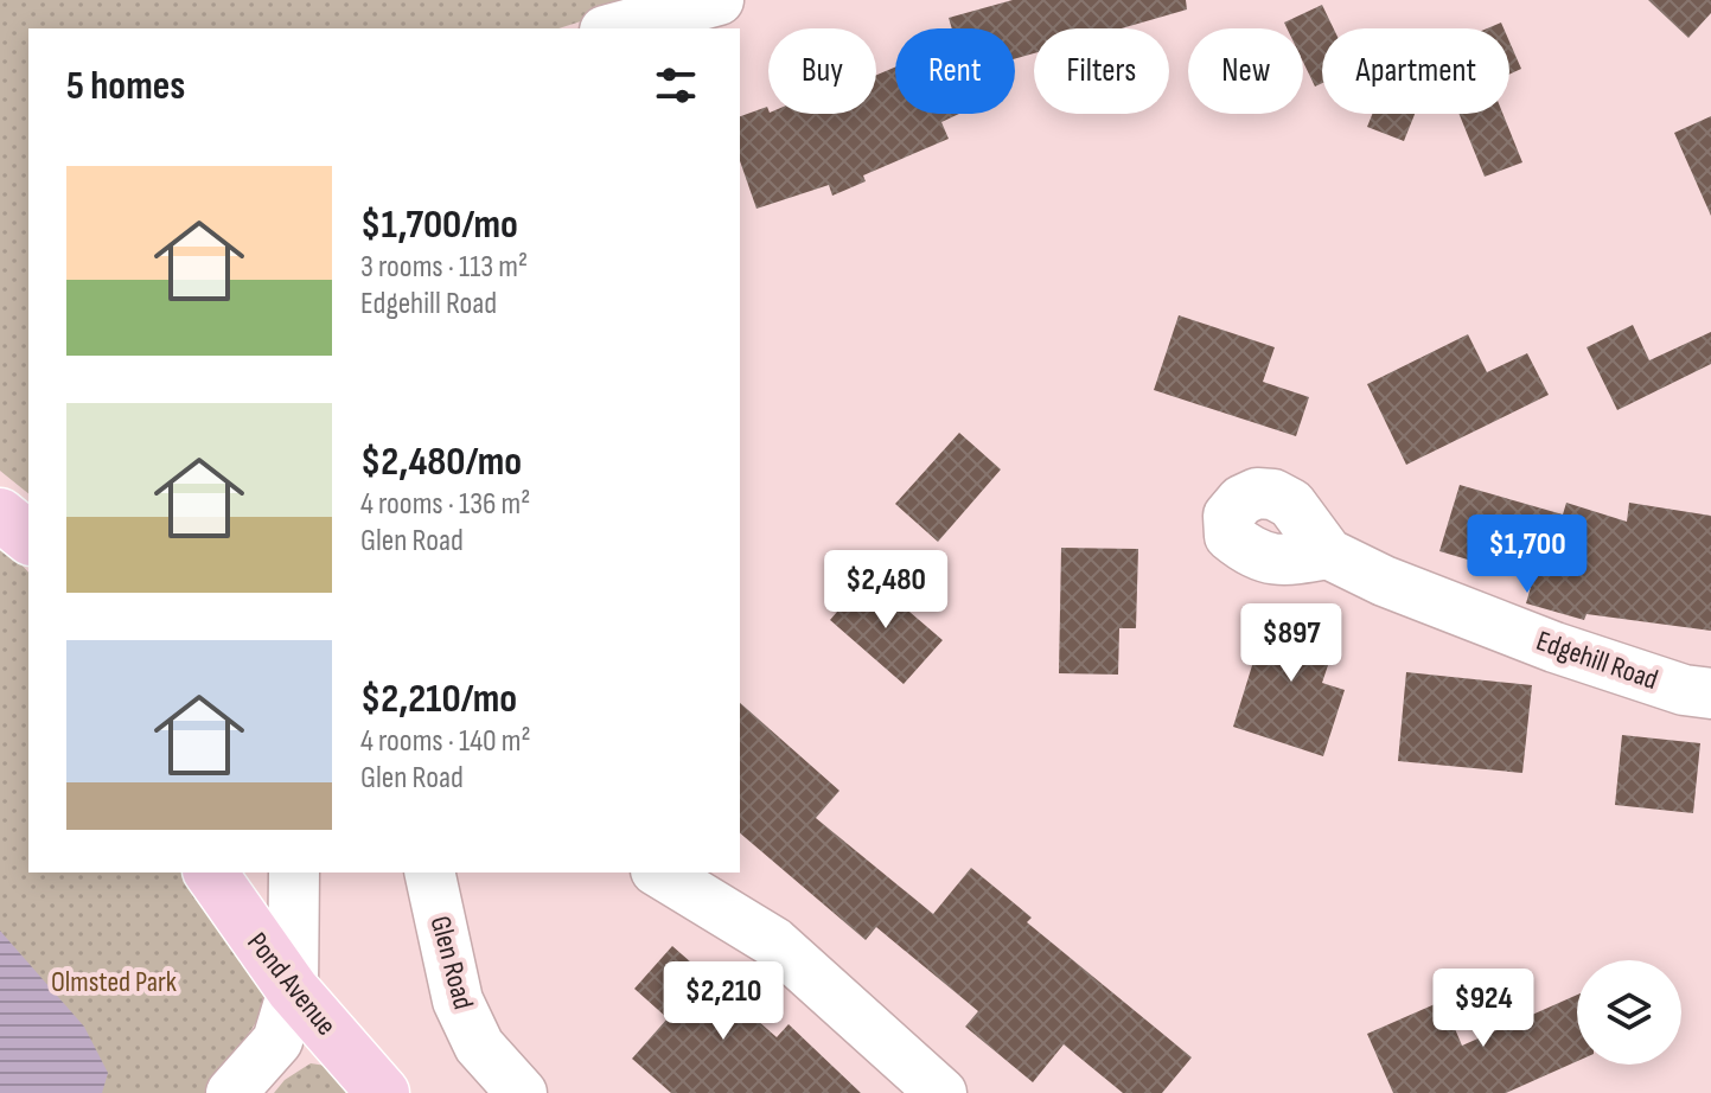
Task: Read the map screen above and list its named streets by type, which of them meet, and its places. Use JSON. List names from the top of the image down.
{
  "streets": {
    "main road": ["Pond Avenue"],
    "street": ["Edgehill Road", "Glen Road"]
  },
  "parks": ["Olmsted Park"],
  "page": {
    "chip": [
      "Buy",
      "Rent",
      "Filters",
      "New",
      "Apartment"
    ],
    "heading": "5 homes",
    "list": [
      {
        "name": "$1,700/mo",
        "note": "3 rooms · 113 m² · Edgehill Road"
      },
      {
        "name": "$2,480/mo",
        "note": "4 rooms · 136 m² · Glen Road"
      },
      {
        "name": "$2,210/mo",
        "note": "4 rooms · 140 m² · Glen Road"
      }
    ],
    "price": [
      "$1,700",
      "$2,480",
      "$897",
      "$2,210",
      "$924"
    ]
  }
}
